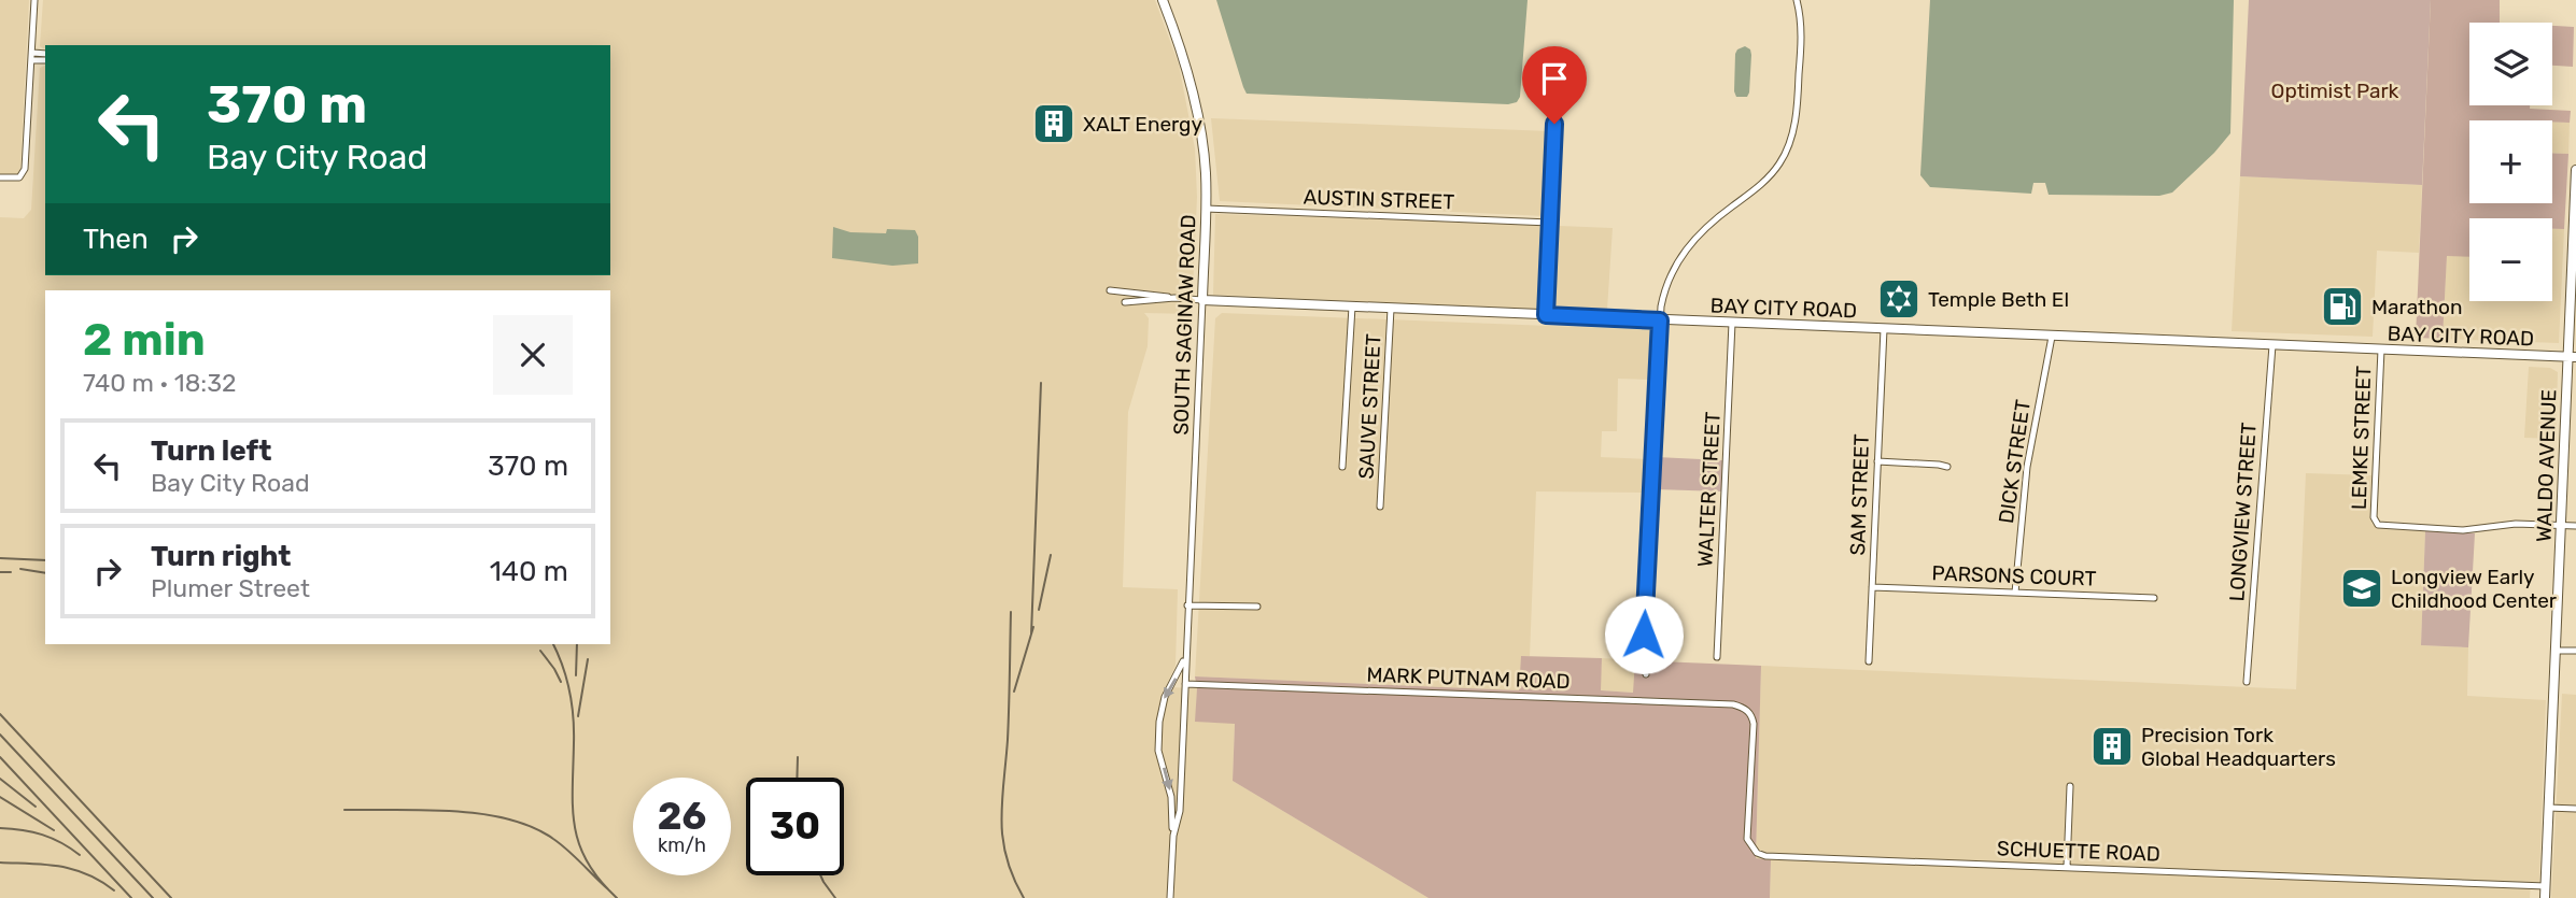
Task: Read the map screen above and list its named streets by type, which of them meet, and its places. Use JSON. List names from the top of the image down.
{
  "streets": {
    "main road": ["BAY CITY ROAD", "SOUTH SAGINAW ROAD", "WALDO AVENUE"],
    "street": [
      "AUSTIN STREET",
      "SAUVE STREET",
      "LEMKE STREET",
      "DICK STREET",
      "WALTER STREET",
      "SAM STREET",
      "LONGVIEW STREET",
      "PARSONS COURT",
      "MARK PUTNAM ROAD",
      "SCHUETTE ROAD"
    ]
  },
  "crossings": [
    ["AUSTIN STREET", "SOUTH SAGINAW ROAD"],
    ["BAY CITY ROAD", "SOUTH SAGINAW ROAD"],
    ["BAY CITY ROAD", "SAUVE STREET"],
    ["BAY CITY ROAD", "LEMKE STREET"],
    ["BAY CITY ROAD", "DICK STREET"],
    ["BAY CITY ROAD", "WALDO AVENUE"],
    ["BAY CITY ROAD", "WALTER STREET"],
    ["BAY CITY ROAD", "SAM STREET"],
    ["BAY CITY ROAD", "LONGVIEW STREET"],
    ["SOUTH SAGINAW ROAD", "MARK PUTNAM ROAD"],
    ["LEMKE STREET", "WALDO AVENUE"],
    ["DICK STREET", "PARSONS COURT"],
    ["WALDO AVENUE", "SCHUETTE ROAD"],
    ["SAM STREET", "PARSONS COURT"],
    ["MARK PUTNAM ROAD", "SCHUETTE ROAD"]
  ],
  "parks": ["Optimist Park"],
  "places": {
    "building": ["XALT Energy", "Precision Tork Global Headquarters"],
    "synagogue": ["Temple Beth El"],
    "fuel station": ["Marathon"],
    "school or university": ["Longview Early Childhood Center"]
  },
  "page": {
    "map_buttons": ["+", "−"],
    "turn": ["370 m", "Bay City Road"],
    "then": "Then",
    "heading": ["2 min", "740 m · 18:32"],
    "list": [
      {
        "name": "Turn left",
        "note": "Bay City Road",
        "value": "370 m"
      },
      {
        "name": "Turn right",
        "note": "Plumer Street",
        "value": "140 m"
      }
    ],
    "speed": "26 km/h",
    "limit": "30"
  }
}
